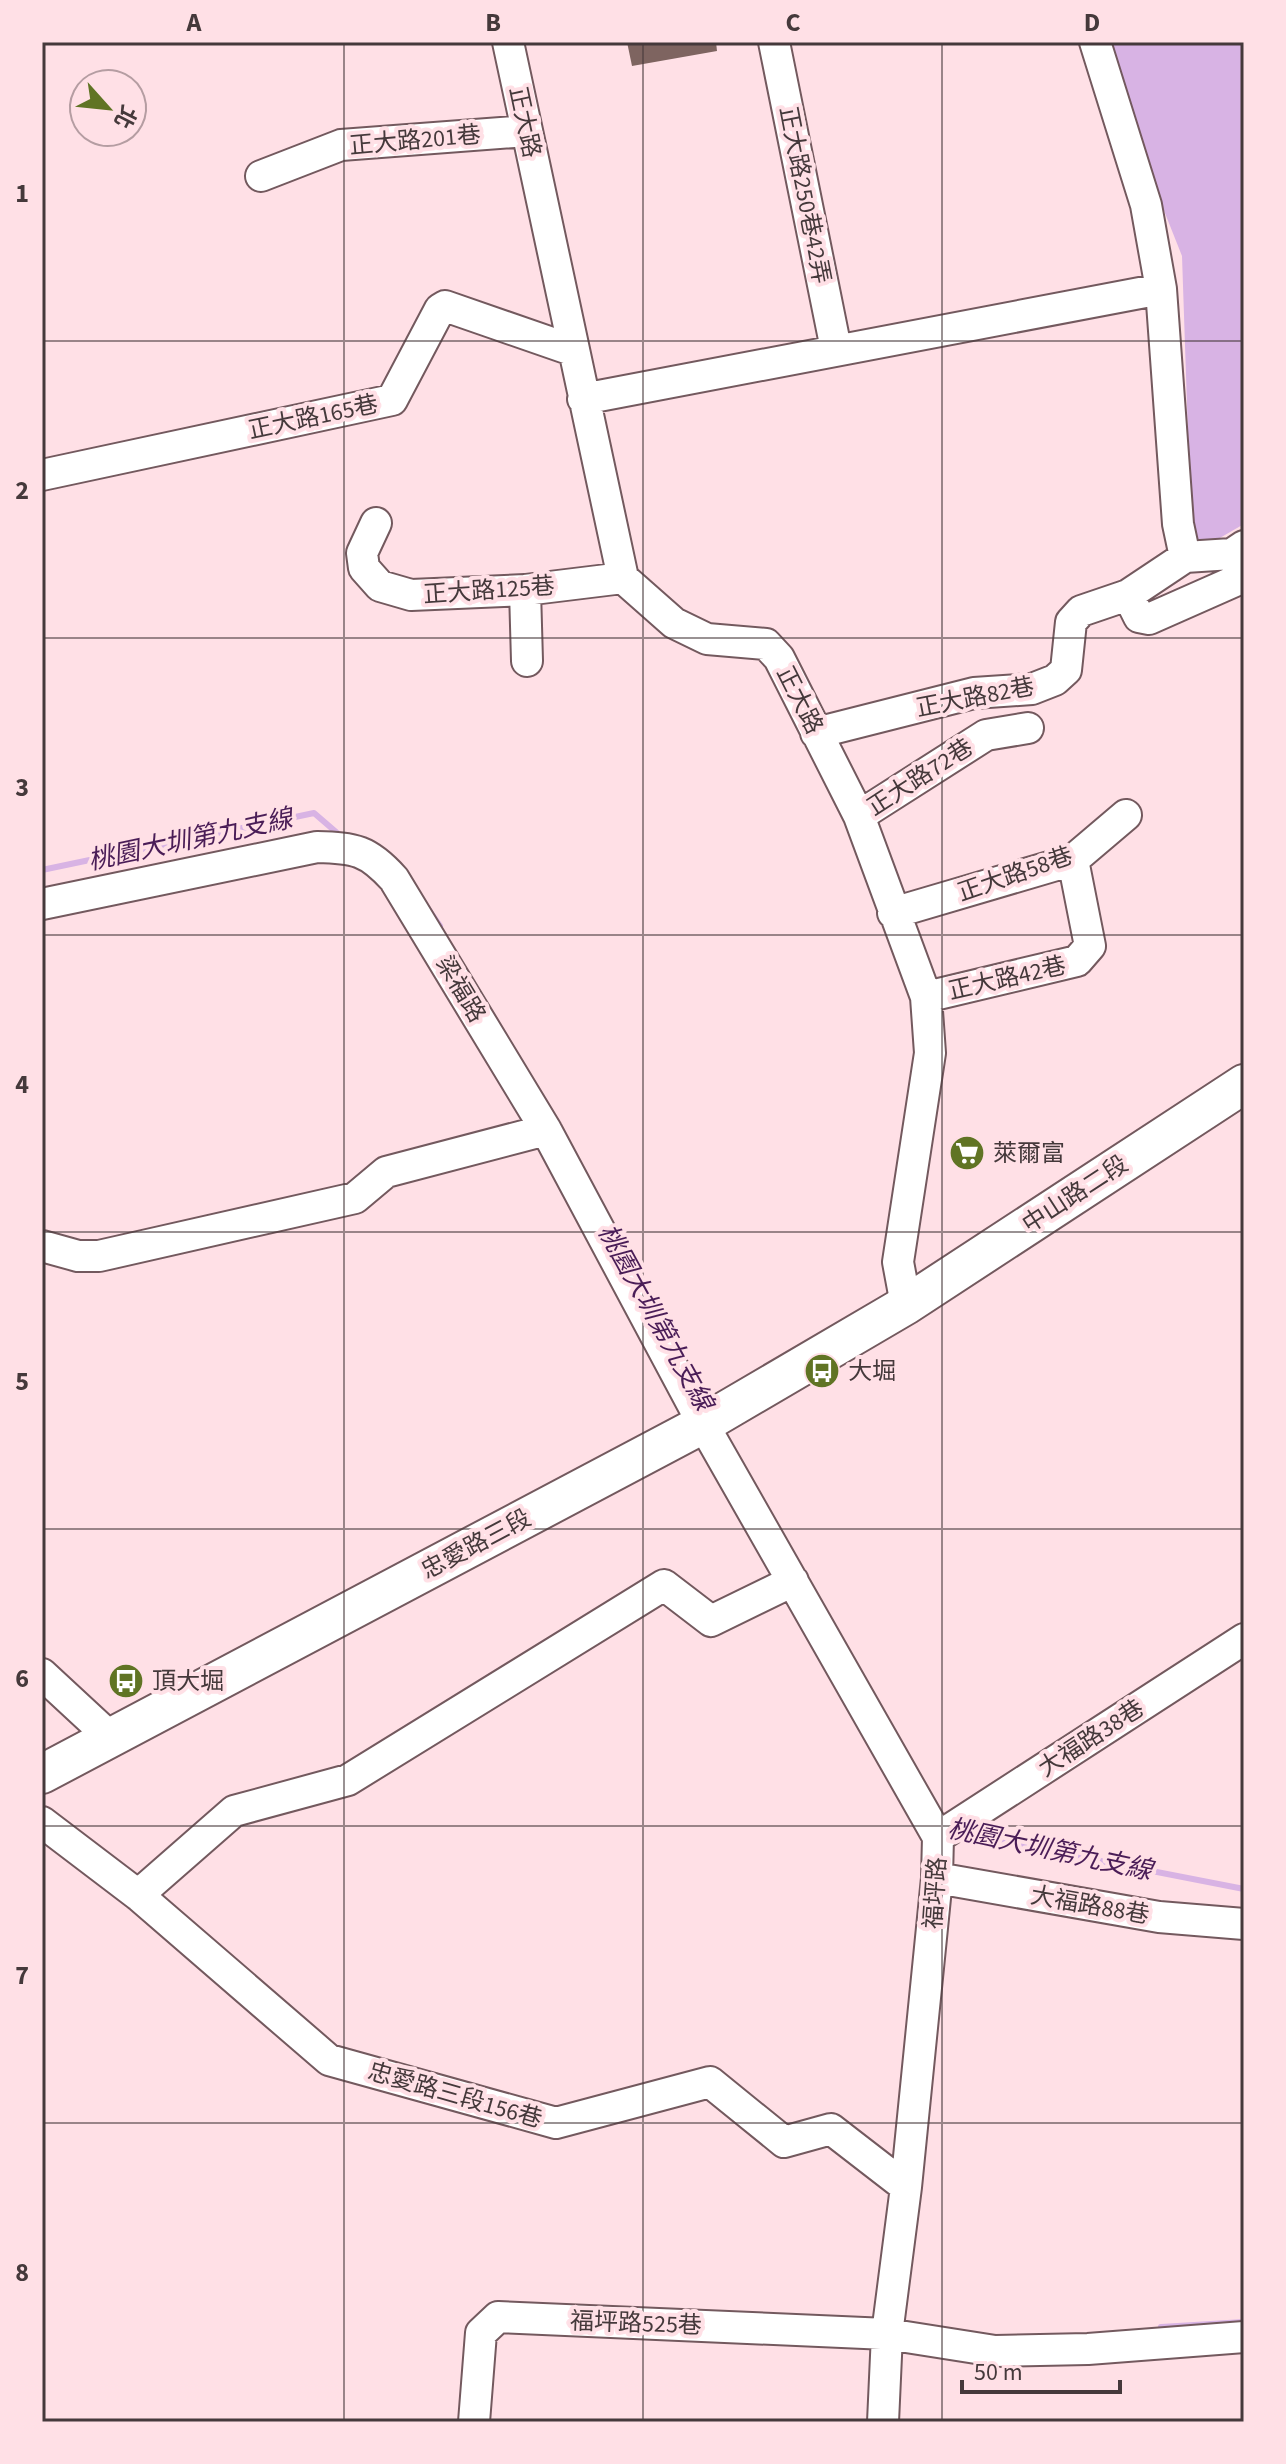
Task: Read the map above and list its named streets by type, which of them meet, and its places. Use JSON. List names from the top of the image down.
{
  "streets": {
    "main road": ["中山路二段", "忠愛路三段"],
    "street": [
      "正大路",
      "正大路201巷",
      "正大路250巷42弄",
      "正大路165巷",
      "正大路125巷",
      "正大路82巷",
      "正大路72巷",
      "正大路58巷",
      "正大路42巷",
      "梁福路",
      "大福路38巷",
      "福坪路",
      "大福路88巷",
      "忠愛路三段156巷",
      "福坪路525巷"
    ]
  },
  "crossings": [
    ["正大路", "正大路201巷"],
    ["正大路", "正大路165巷"],
    ["正大路", "正大路125巷"],
    ["正大路", "正大路82巷"],
    ["正大路", "正大路72巷"],
    ["正大路", "正大路58巷"],
    ["正大路", "正大路42巷"],
    ["正大路", "中山路二段"],
    ["正大路", "忠愛路三段"],
    ["正大路58巷", "正大路42巷"],
    ["梁福路", "忠愛路三段"],
    ["梁福路", "福坪路"],
    ["中山路二段", "忠愛路三段"],
    ["忠愛路三段", "福坪路"],
    ["大福路38巷", "福坪路"],
    ["福坪路", "大福路88巷"],
    ["福坪路", "忠愛路三段156巷"],
    ["福坪路", "福坪路525巷"]
  ],
  "water": ["桃園大圳第九支線"],
  "places": {
    "supermarket": ["萊爾富"],
    "bus stop": ["大堀", "頂大堀"]
  },
  "scale_bar": "50 m",
  "north": "bottom right",
  "grid": {
    "columns": [
      "A",
      "B",
      "C",
      "D"
    ],
    "rows": [
      "1",
      "2",
      "3",
      "4",
      "5",
      "6",
      "7",
      "8"
    ]
  }
}
